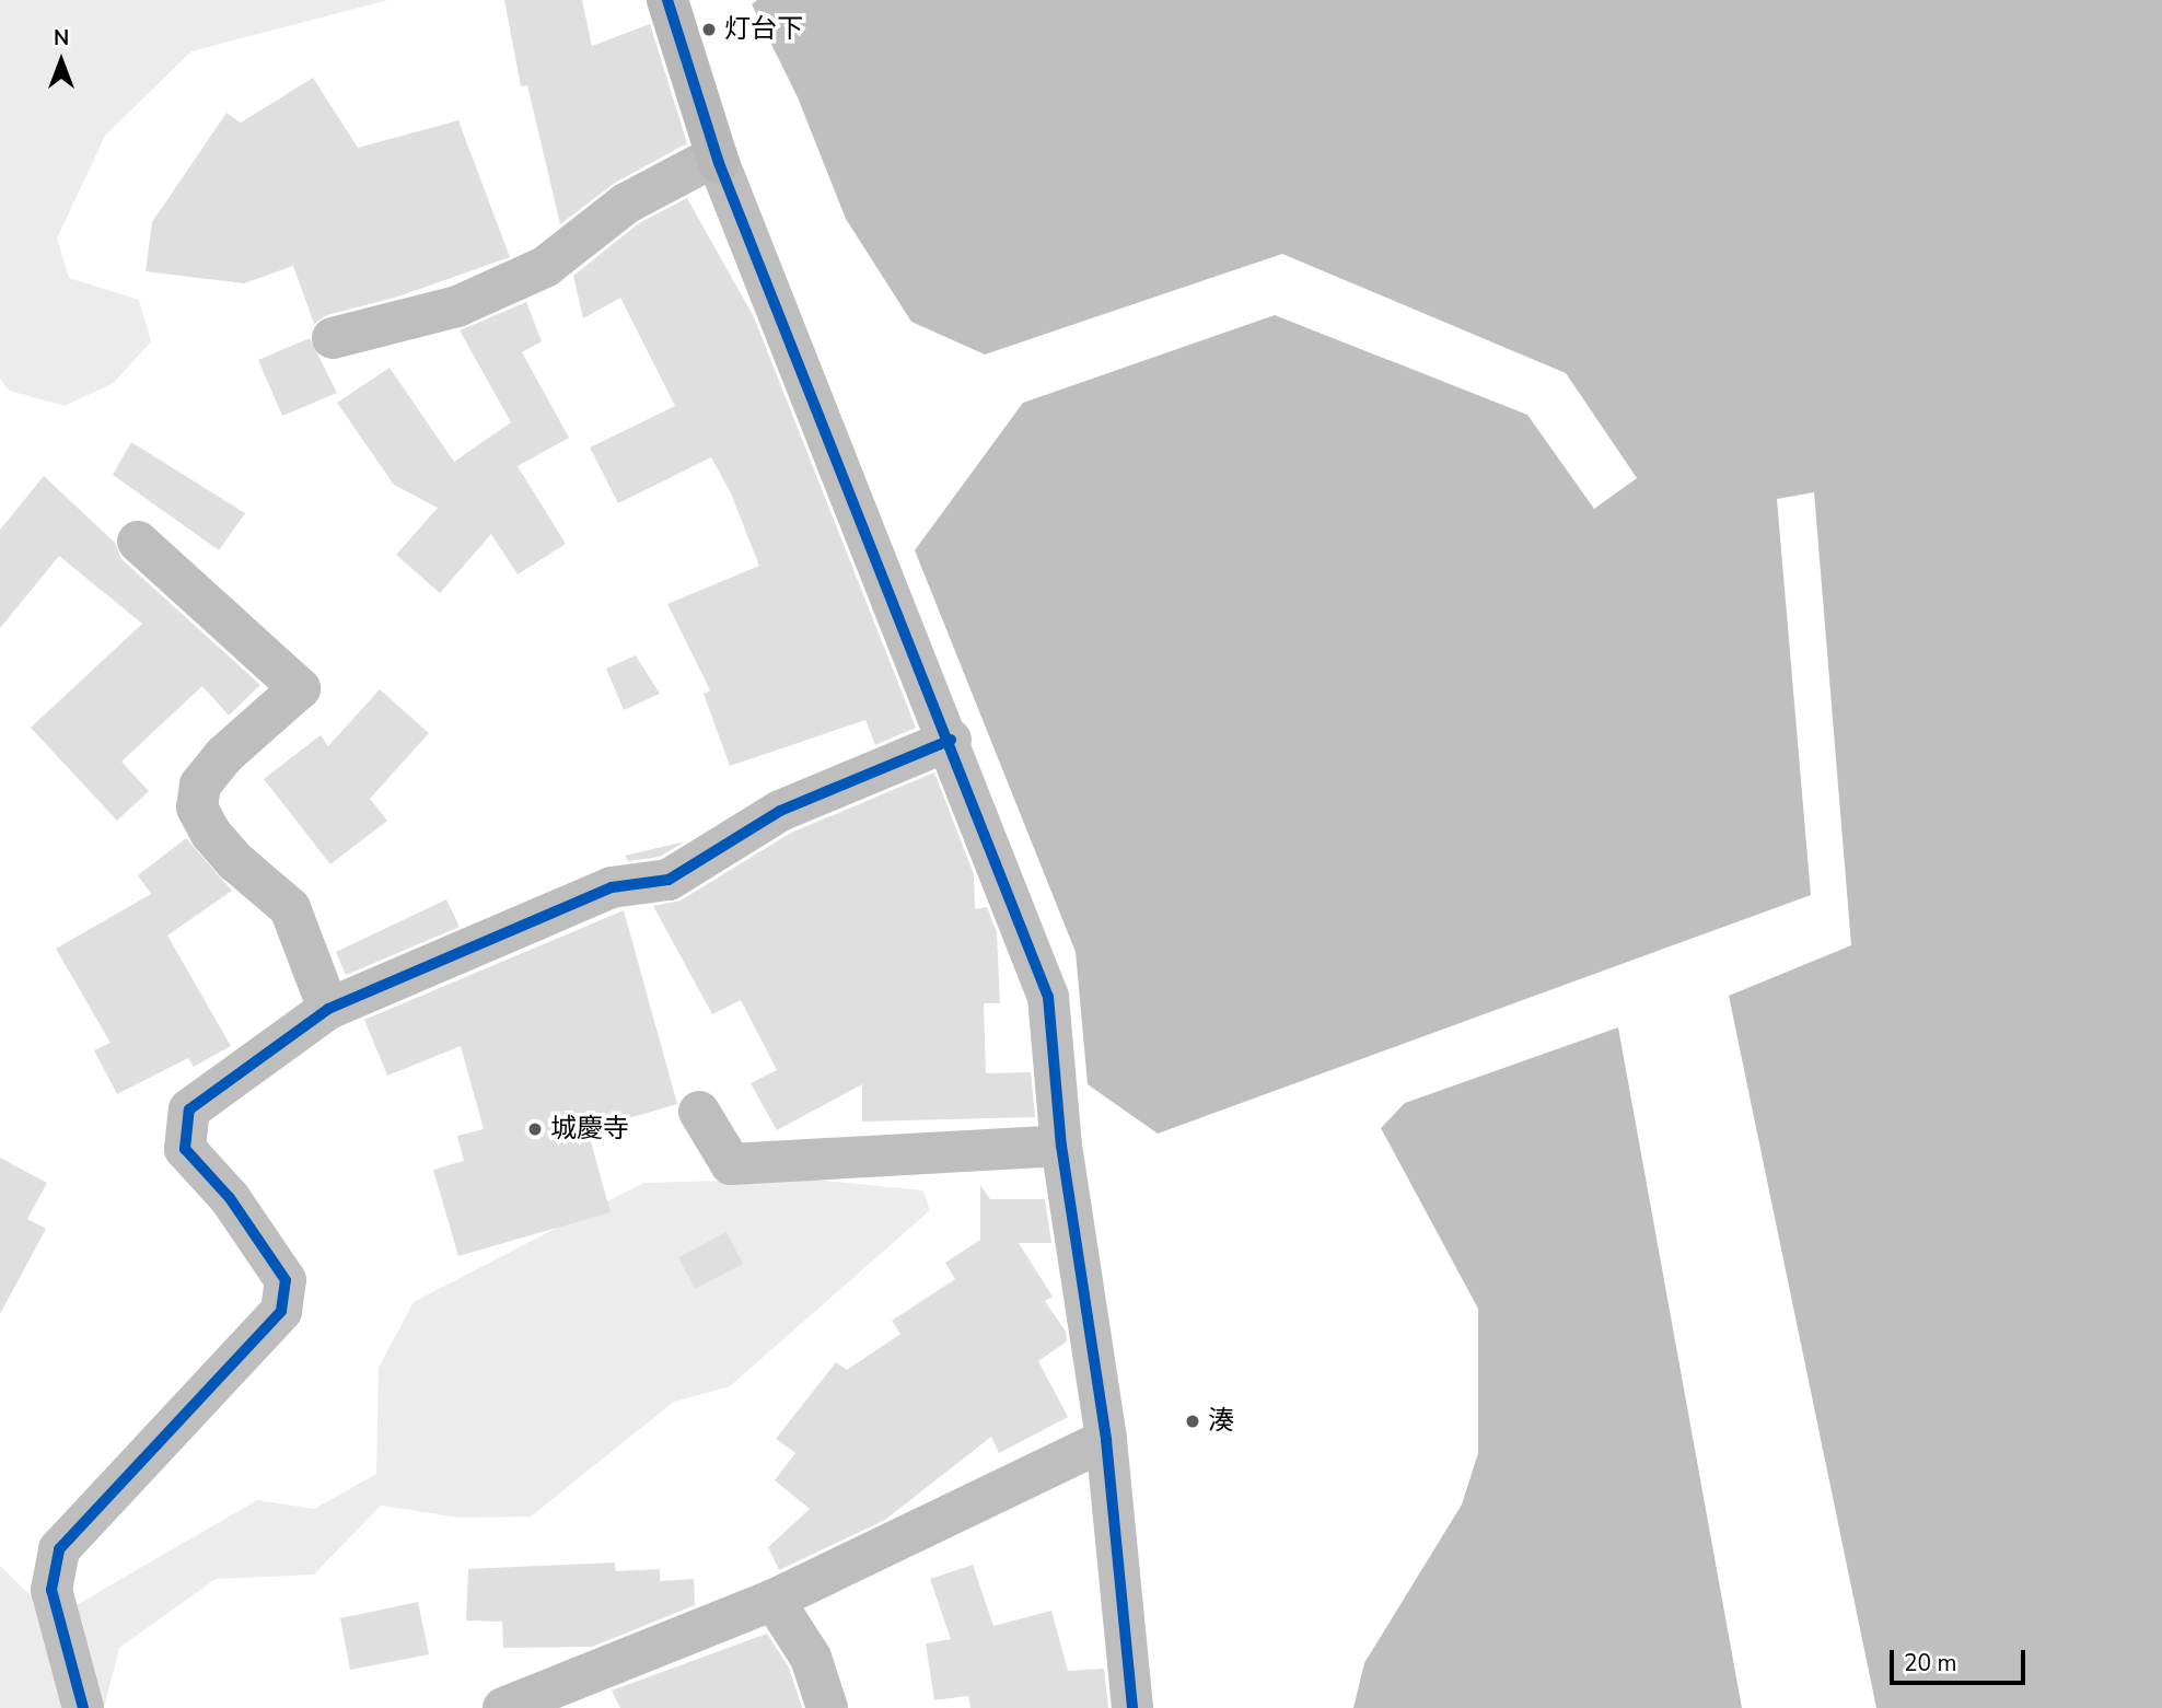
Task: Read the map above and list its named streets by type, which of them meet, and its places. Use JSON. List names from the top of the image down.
{
  "places": ["灯台下", "城慶寺", "湊"],
  "scale_bar": "20 m",
  "north": "top"
}
